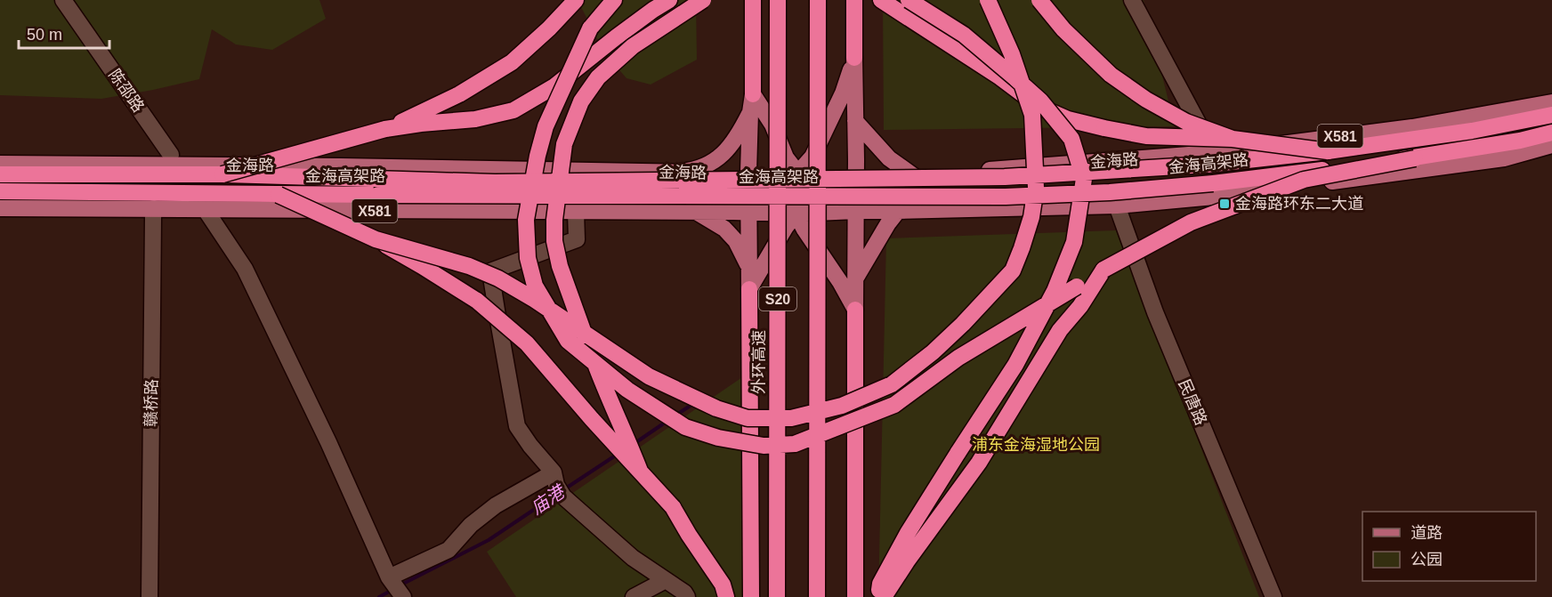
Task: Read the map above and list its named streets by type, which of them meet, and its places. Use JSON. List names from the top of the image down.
{
  "streets": {
    "highway": ["金海高架路", "S20", "外环高速"],
    "main road": ["X581", "金海路"],
    "street": ["陈邵路", "民唐路", "赣桥路"]
  },
  "crossings": [
    ["X581", "民唐路"],
    ["X581", "赣桥路"]
  ],
  "water": ["庙港"],
  "parks": ["浦东金海湿地公园"],
  "places": {
    "transit": ["金海路环东二大道"]
  },
  "legend": ["道路", "公园"],
  "scale_bar": "50 m"
}
